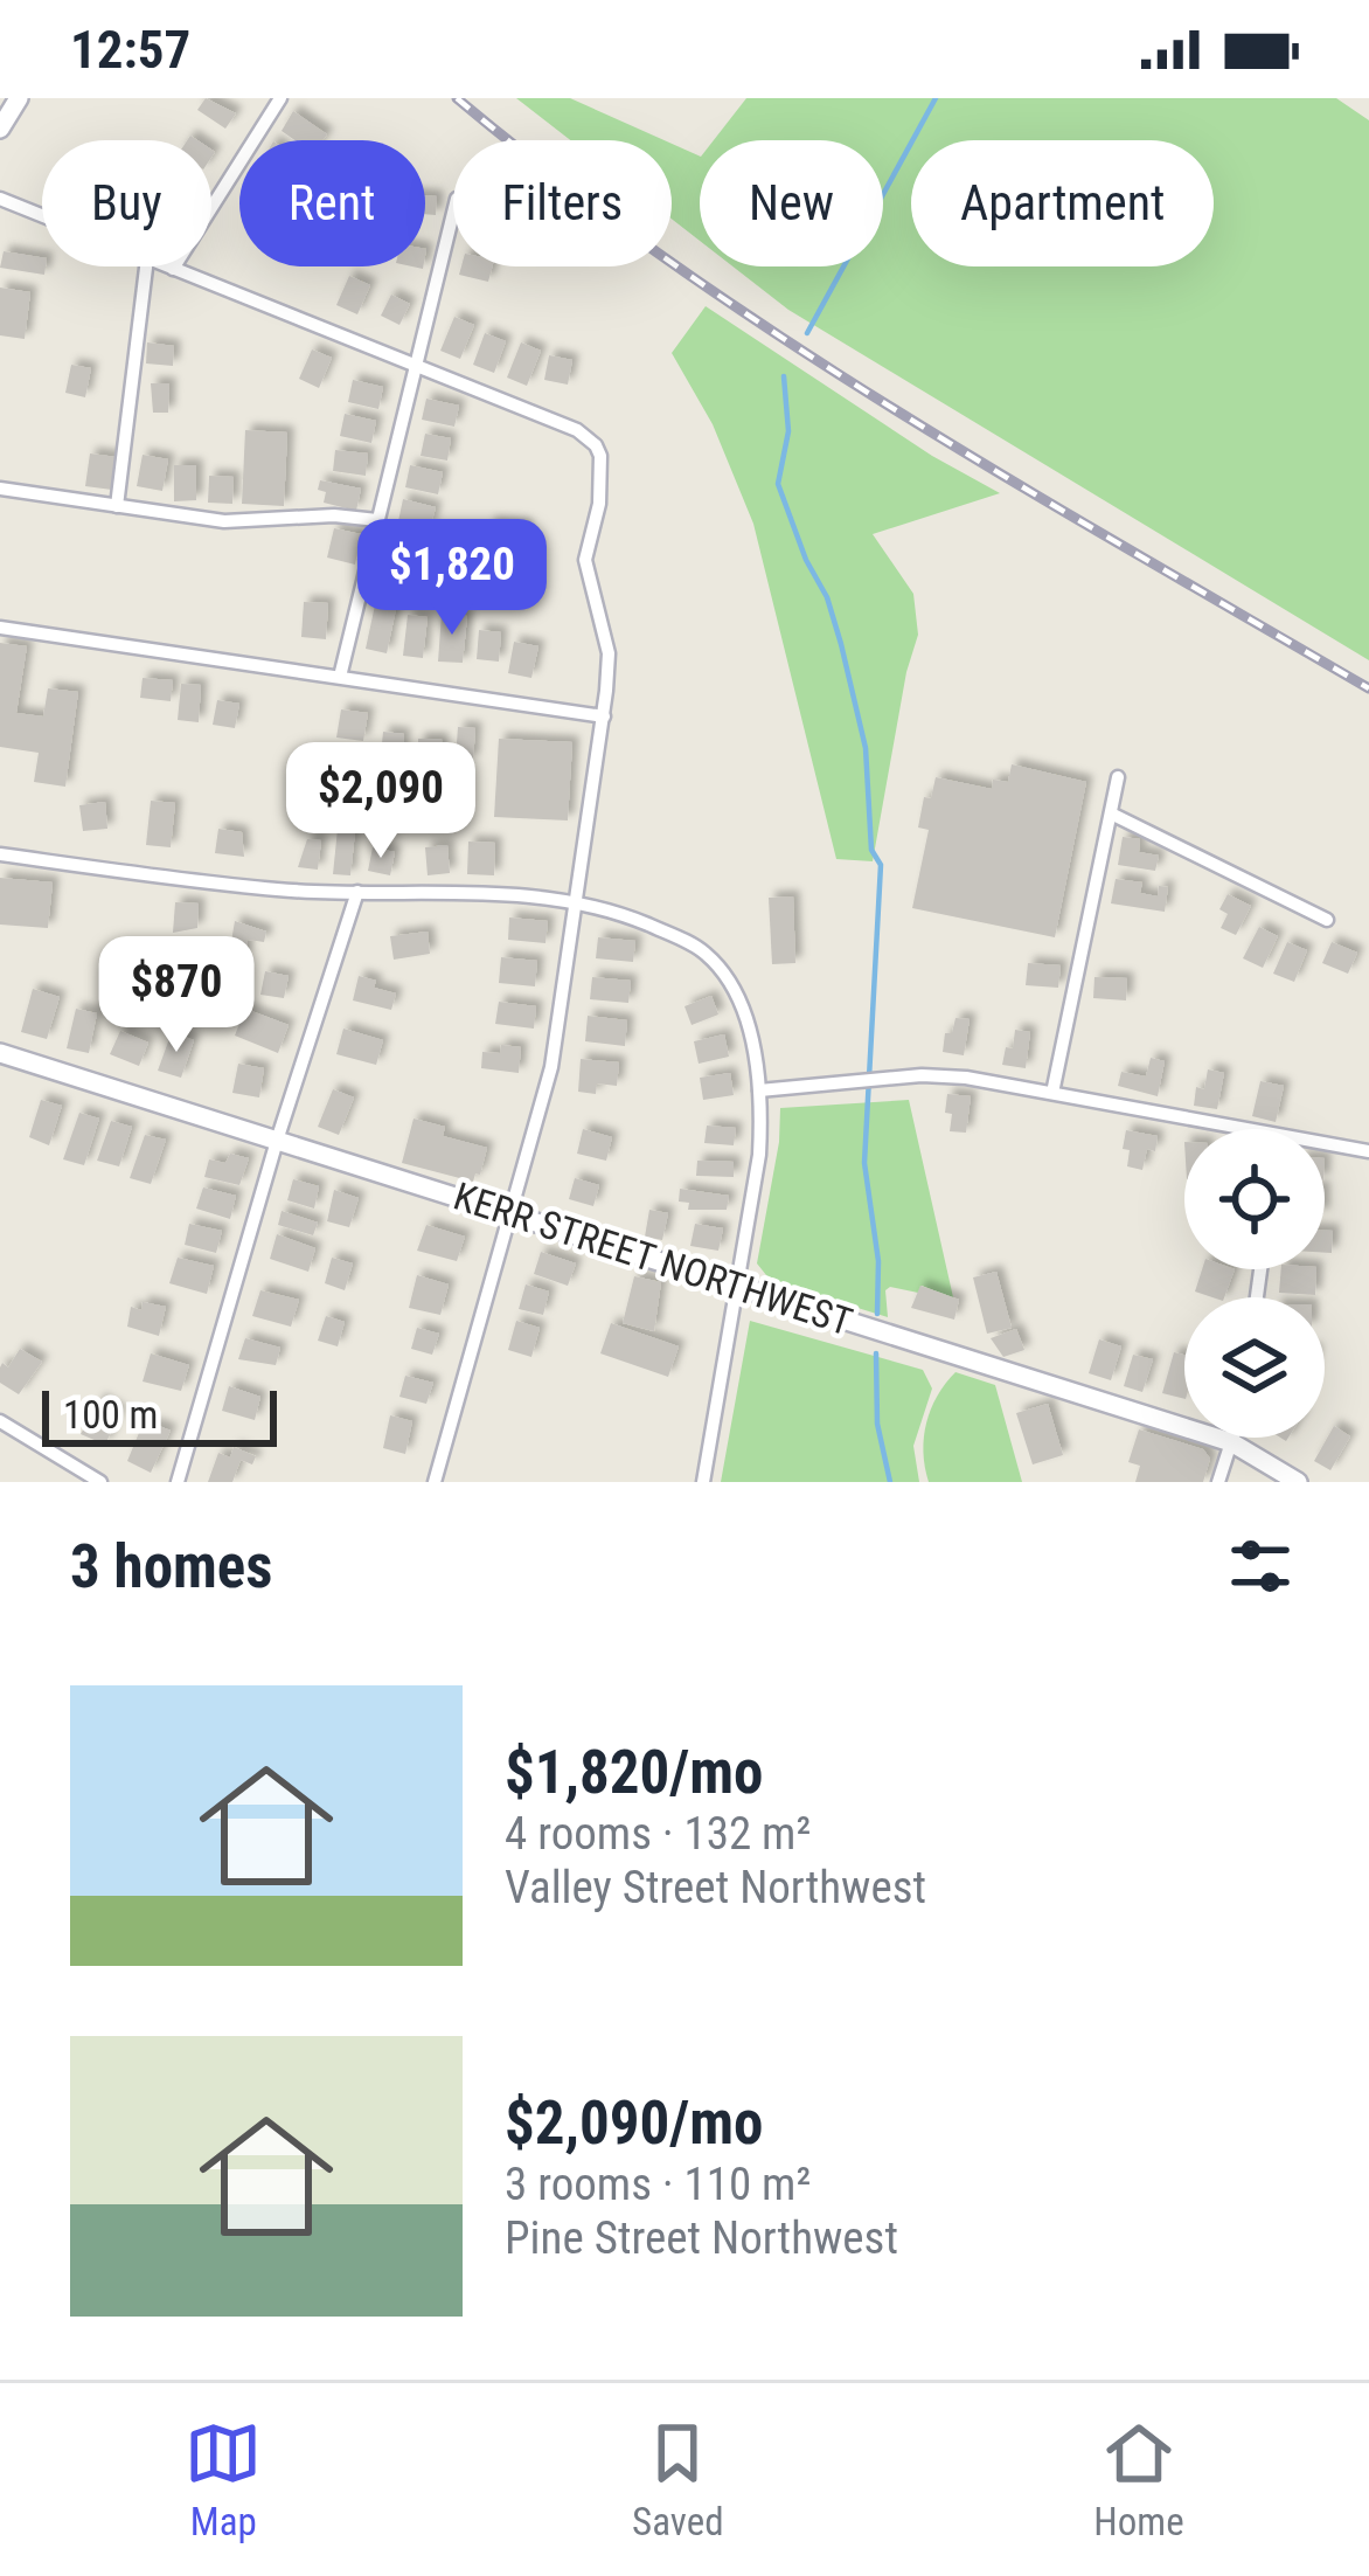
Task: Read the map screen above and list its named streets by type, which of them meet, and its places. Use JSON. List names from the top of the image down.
{
  "streets": {
    "street": ["KERR STREET NORTHWEST"]
  },
  "scale_bar": "100 m",
  "page": {
    "status": "12:57",
    "chip": [
      "Buy",
      "Rent",
      "Filters",
      "New",
      "Apartment"
    ],
    "price": ["$1,820", "$2,090", "$870"],
    "scale": "100 m",
    "heading": "3 homes",
    "list": [
      {
        "name": "$1,820/mo",
        "note": "4 rooms · 132 m² · Valley Street Northwest"
      },
      {
        "name": "$2,090/mo",
        "note": "3 rooms · 110 m² · Pine Street Northwest"
      }
    ],
    "tabs": ["Map", "Saved", "Home"]
  }
}
